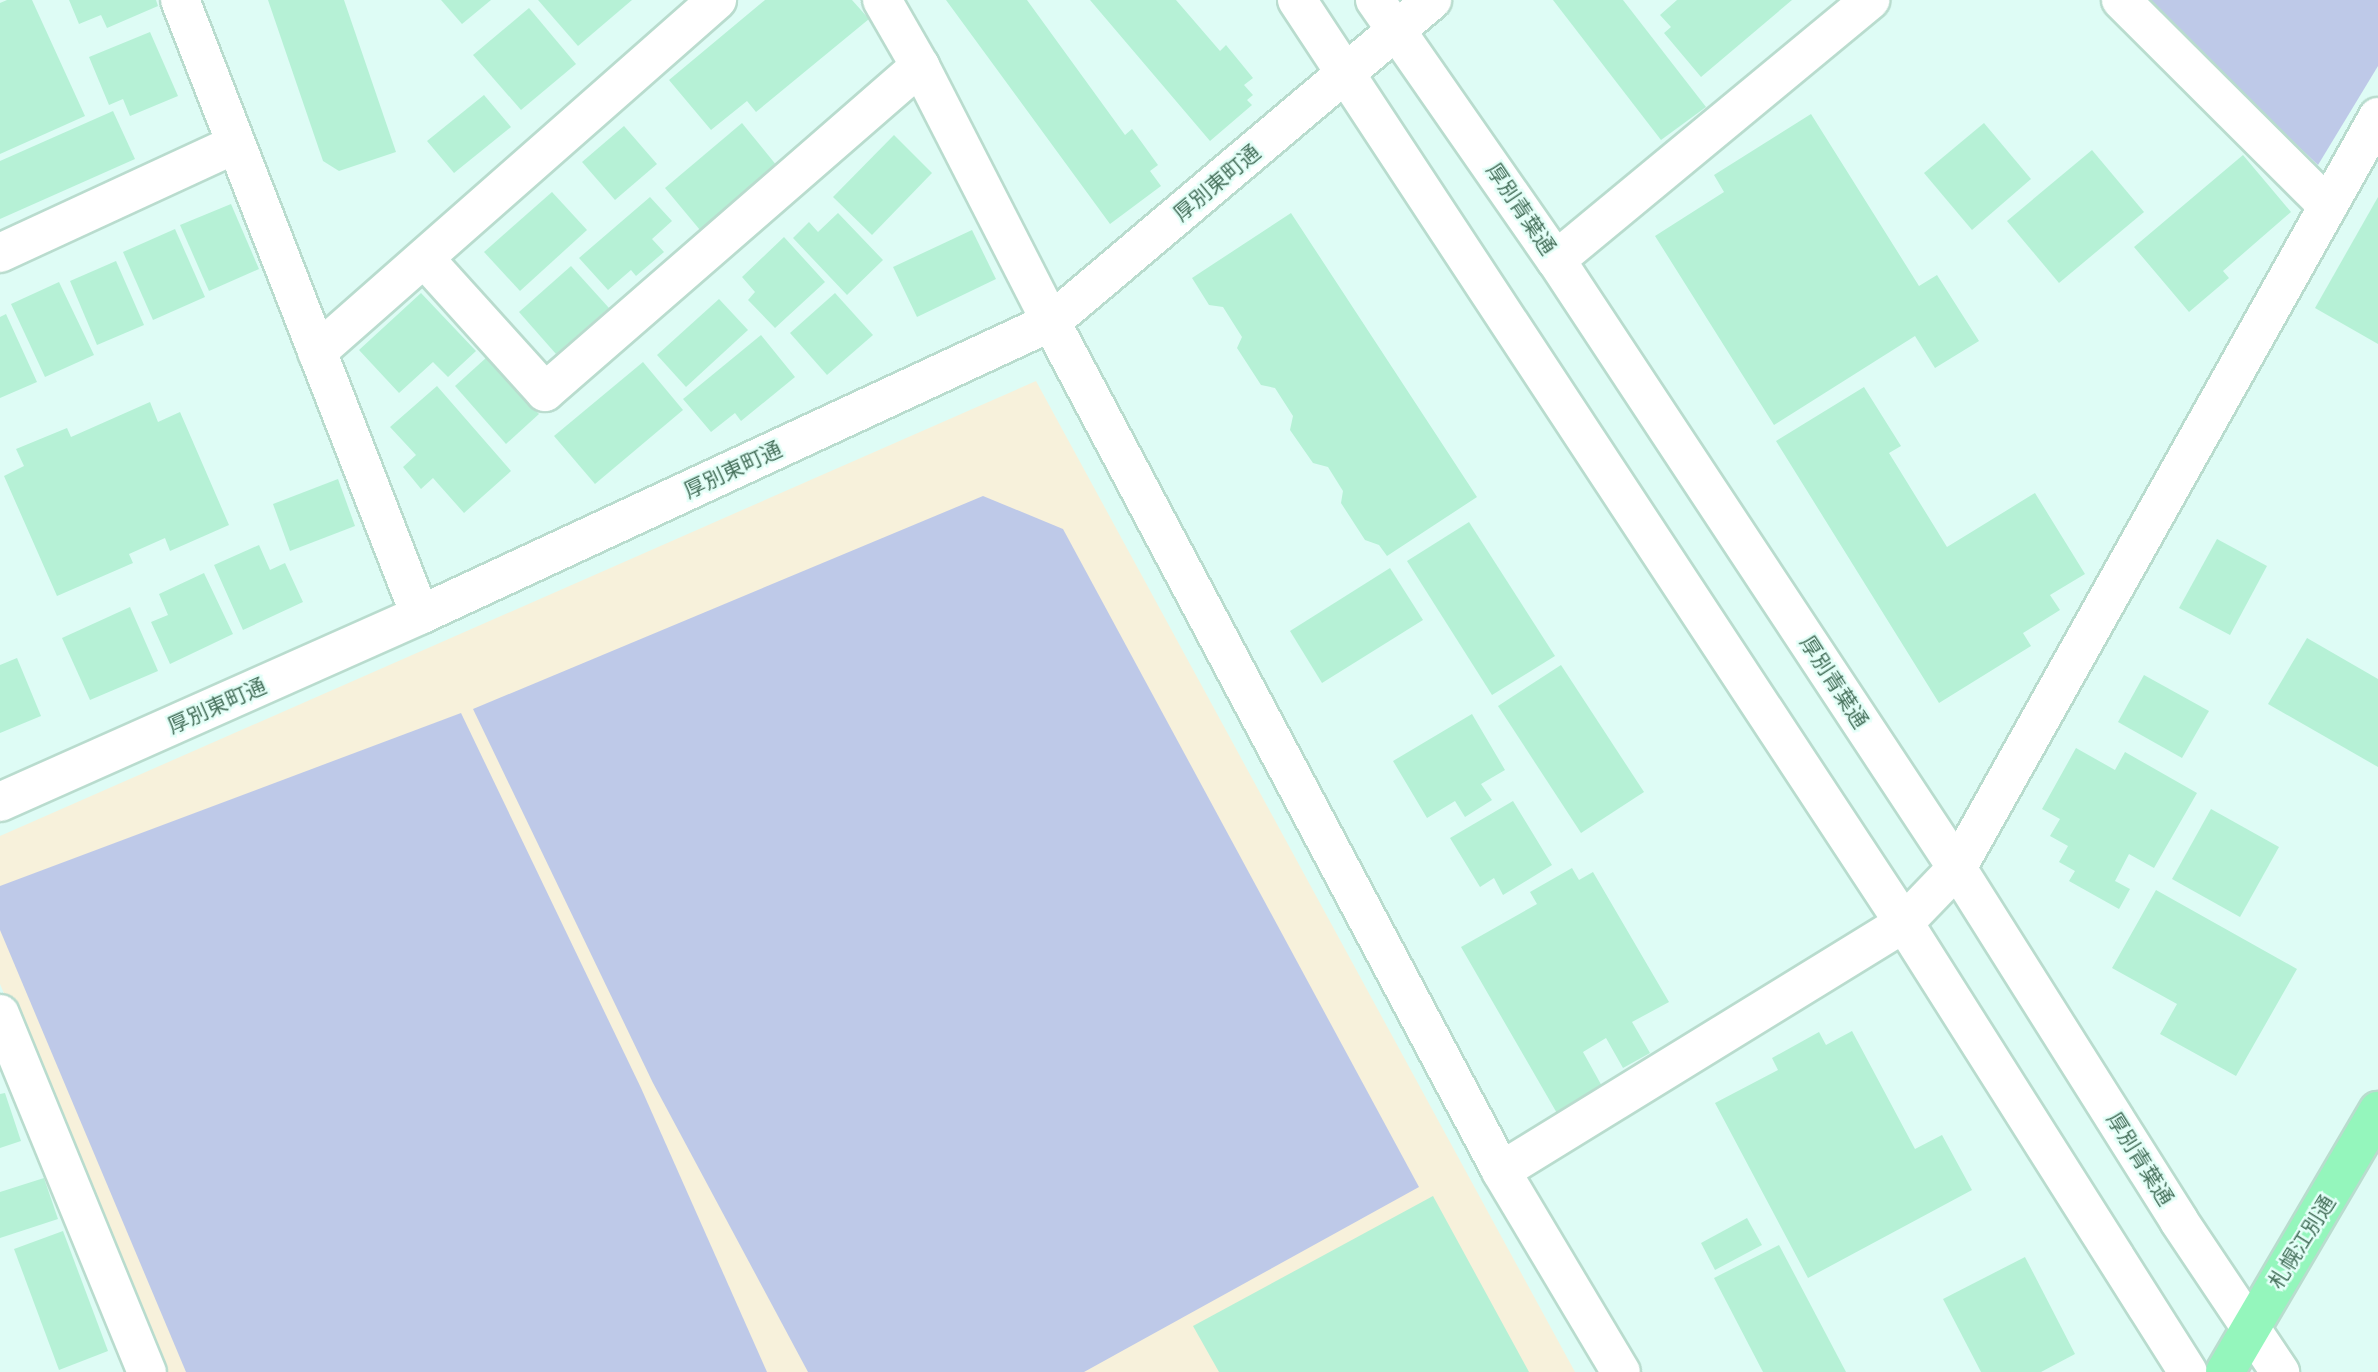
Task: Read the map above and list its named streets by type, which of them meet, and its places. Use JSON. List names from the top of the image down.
{
  "streets": {
    "highway": ["札幌江別通"],
    "street": ["厚別東町通", "厚別青葉通"]
  },
  "crossings": [
    ["厚別東町通", "厚別青葉通"],
    ["厚別青葉通", "札幌江別通"]
  ]
}
